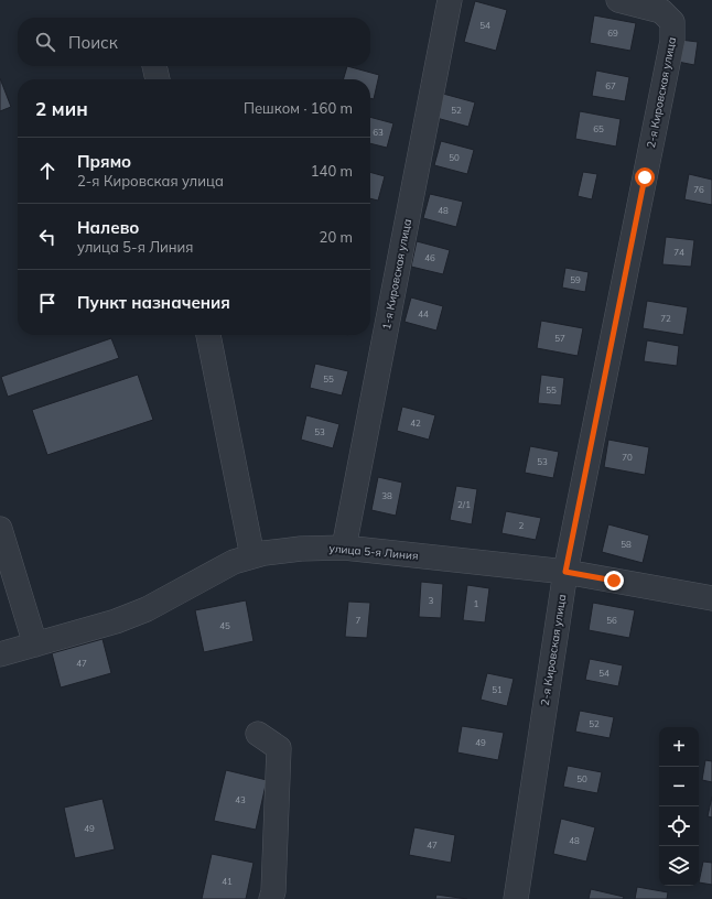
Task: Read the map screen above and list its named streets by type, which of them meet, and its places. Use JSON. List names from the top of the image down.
{
  "streets": {
    "street": ["2-я Кировская улица", "1-я Кировская улица", "улица 5-я Линия"]
  },
  "crossings": [
    ["2-я Кировская улица", "улица 5-я Линия"],
    ["1-я Кировская улица", "улица 5-я Линия"]
  ],
  "house_numbers": [
    "54",
    "69",
    "67",
    "52",
    "65",
    "63",
    "50",
    "76",
    "48",
    "74",
    "46",
    "59",
    "44",
    "72",
    "57",
    "55",
    "55",
    "42",
    "53",
    "70",
    "53",
    "38",
    "2/1",
    "2",
    "58",
    "3",
    "1",
    "7",
    "56",
    "45",
    "47",
    "54",
    "51",
    "52",
    "49",
    "50",
    "43",
    "49",
    "48",
    "47",
    "41"
  ],
  "page": {
    "search": "Поиск",
    "heading": ["2 мин", "Пешком · 160 m"],
    "list": [
      ["Прямо", "2-я Кировская улица", "140 m"],
      ["Налево", "улица 5-я Линия", "20 m"],
      "Пункт назначения"
    ],
    "map_buttons": ["+", "−"]
  }
}
